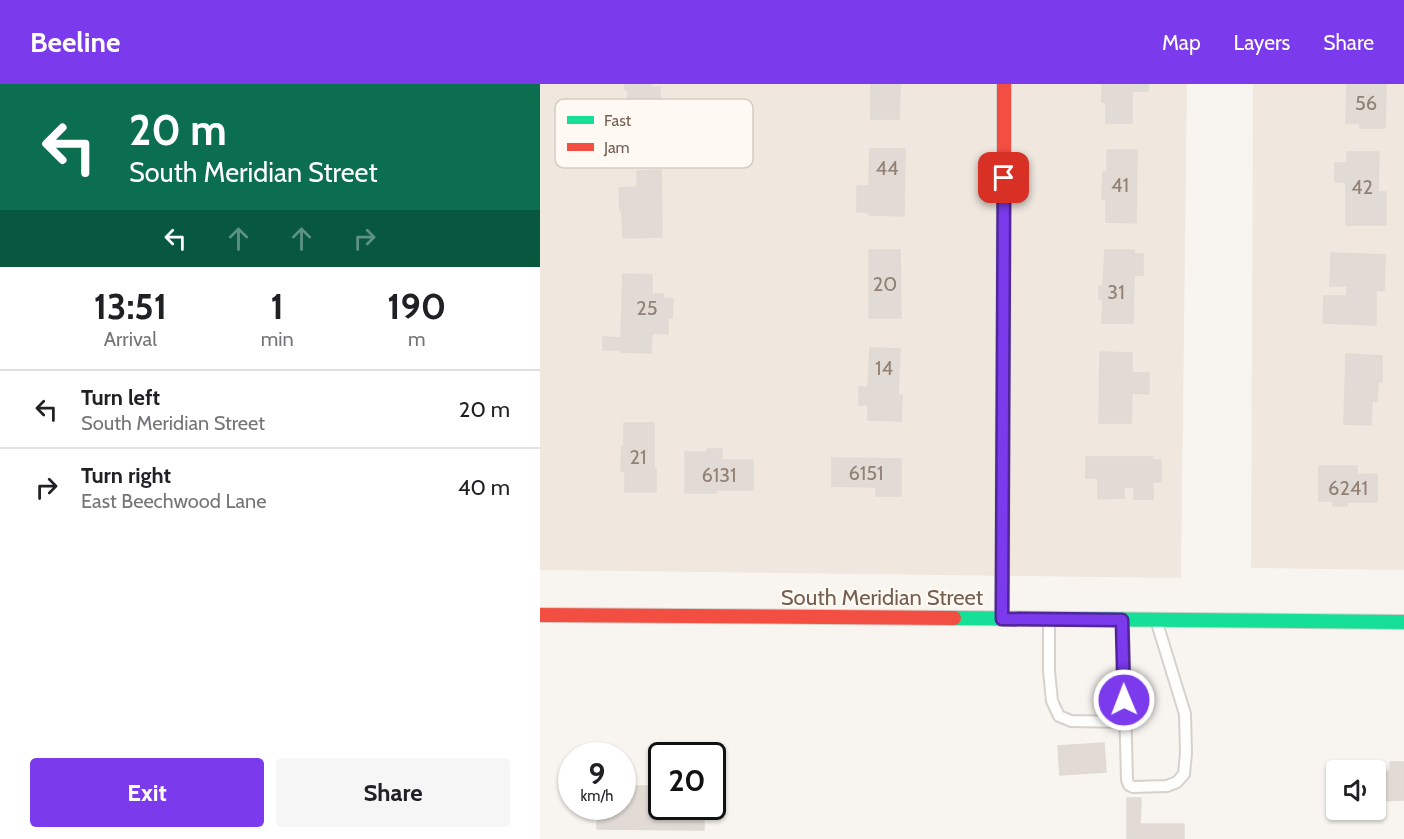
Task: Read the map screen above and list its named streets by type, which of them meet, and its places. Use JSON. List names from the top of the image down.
{
  "streets": {
    "main road": ["South Meridian Street"]
  },
  "house_numbers": [
    "56",
    "44",
    "41",
    "42",
    "20",
    "31",
    "25",
    "14",
    "21",
    "6151",
    "6131",
    "6241"
  ],
  "legend": ["Fast", "Jam"],
  "page": {
    "header": "Beeline",
    "nav": ["Map", "Layers", "Share"],
    "turn": ["20 m", "South Meridian Street"],
    "eta": [
      "13:51",
      "Arrival",
      "1",
      "min",
      "190",
      "m"
    ],
    "list": [
      {
        "name": "Turn left",
        "note": "South Meridian Street",
        "value": "20 m"
      },
      {
        "name": "Turn right",
        "note": "East Beechwood Lane",
        "value": "40 m"
      }
    ],
    "speed": "9 km/h",
    "limit": "20",
    "buttons": ["Exit", "Share"]
  }
}
